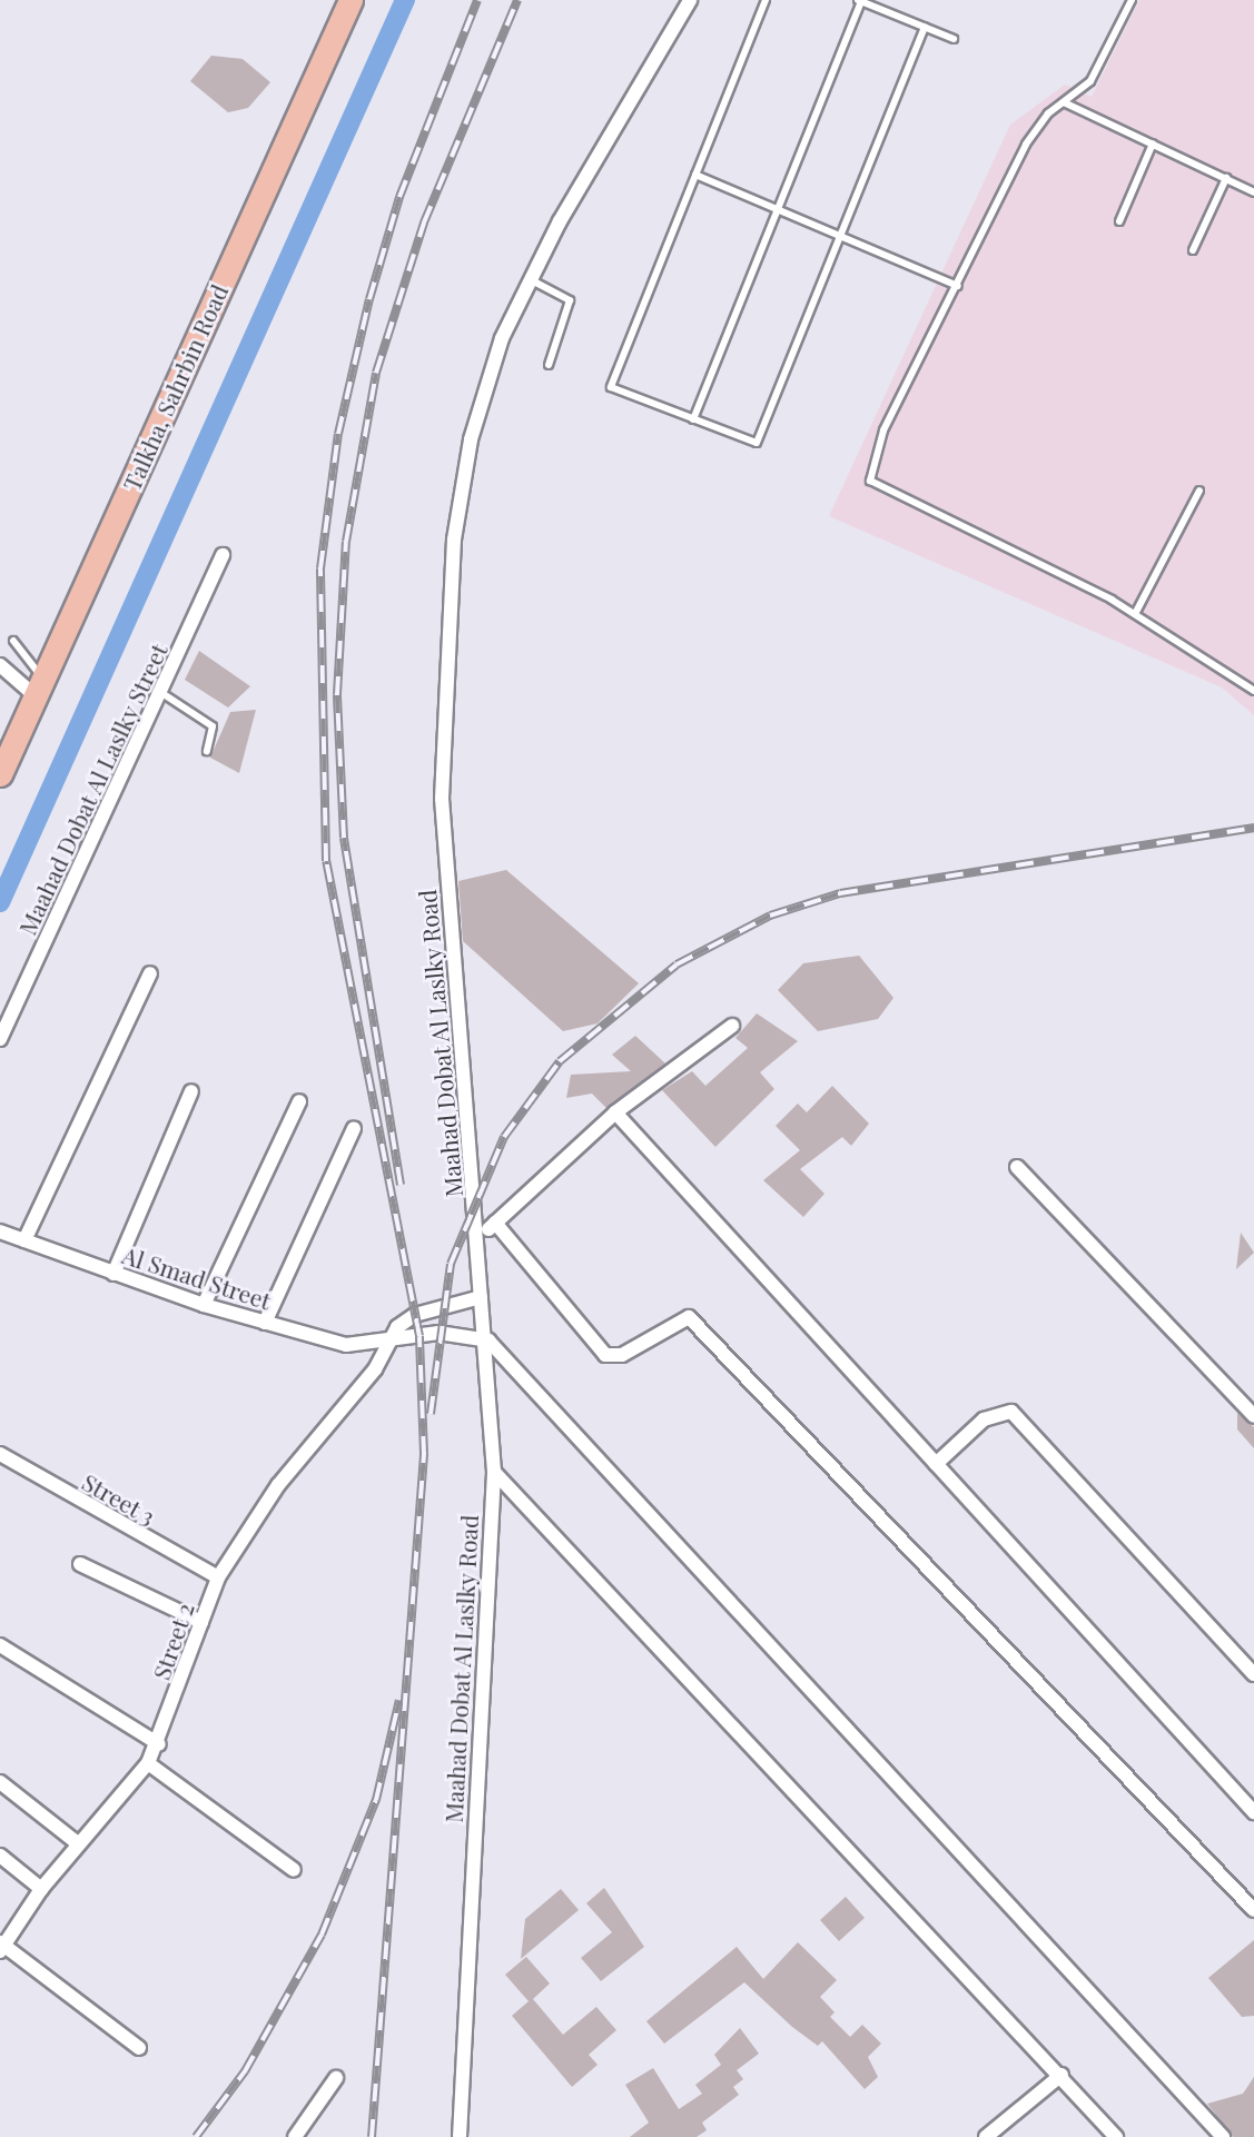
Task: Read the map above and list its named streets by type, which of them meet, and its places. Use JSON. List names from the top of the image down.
{
  "streets": {
    "main road": ["Talkha, Sahrbin Road"],
    "street": [
      "Maahad Dobat Al Laslky Street",
      "Maahad Dobat Al Laslky Road",
      "Al Smad Street",
      "Street 3",
      "Street 2"
    ]
  },
  "crossings": [
    ["Maahad Dobat Al Laslky Road", "Al Smad Street"],
    ["Al Smad Street", "Street 2"],
    ["Street 3", "Street 2"]
  ]
}
